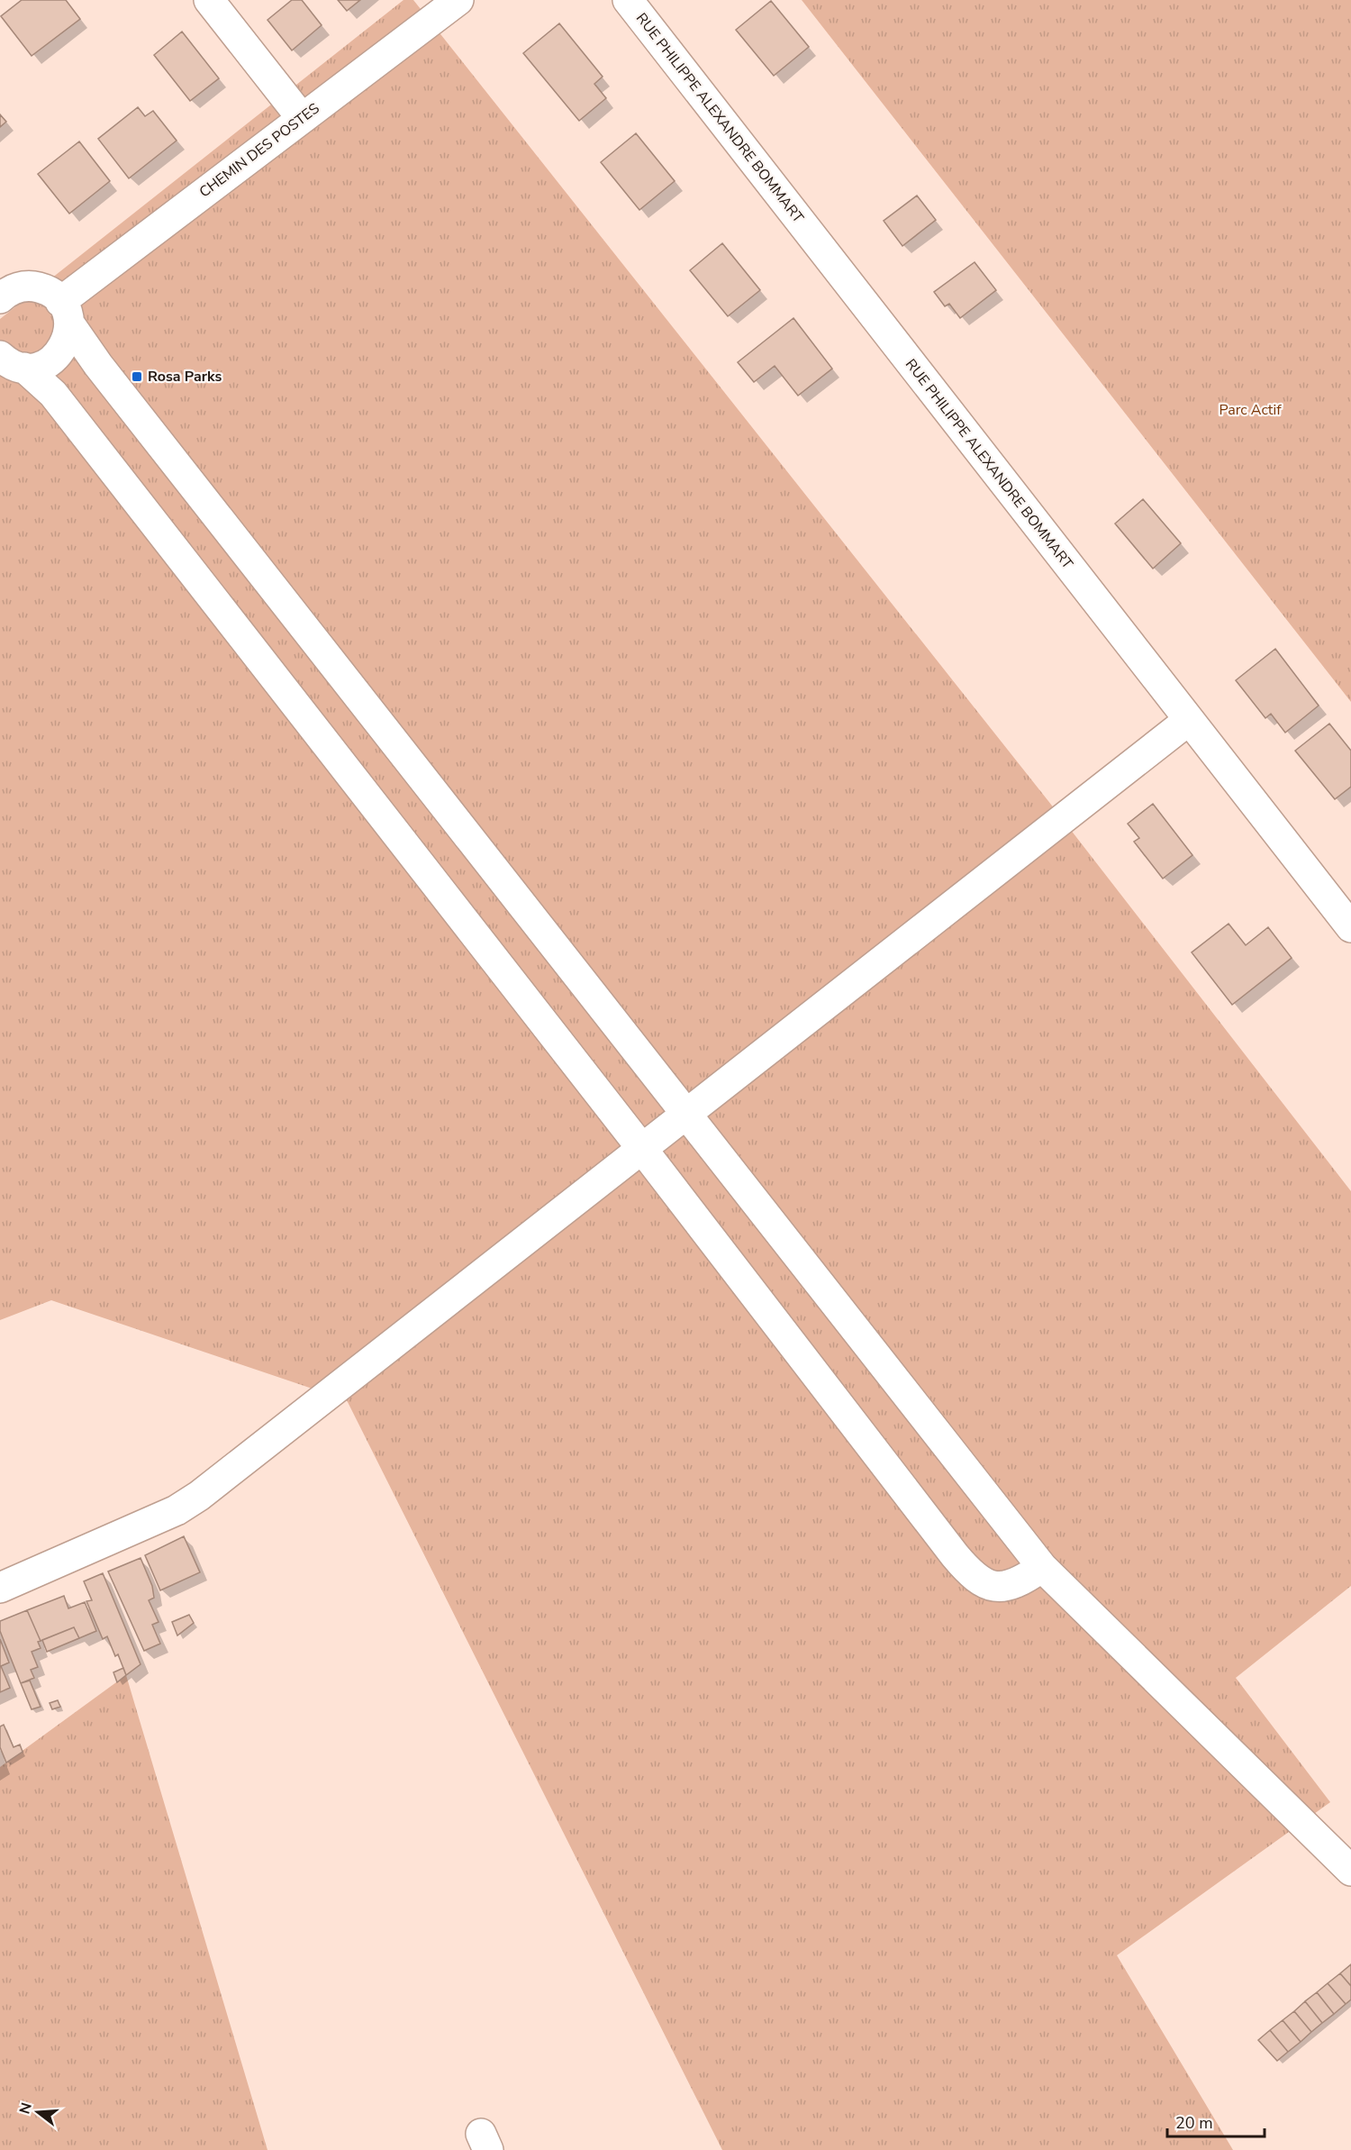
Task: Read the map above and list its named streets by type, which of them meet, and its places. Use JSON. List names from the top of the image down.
{
  "streets": {
    "street": ["RUE PHILIPPE ALEXANDRE BOMMART", "CHEMIN DES POSTES"]
  },
  "parks": ["Parc Actif"],
  "places": {
    "transit": ["Rosa Parks"]
  },
  "scale_bar": "20 m",
  "north": "left"
}
